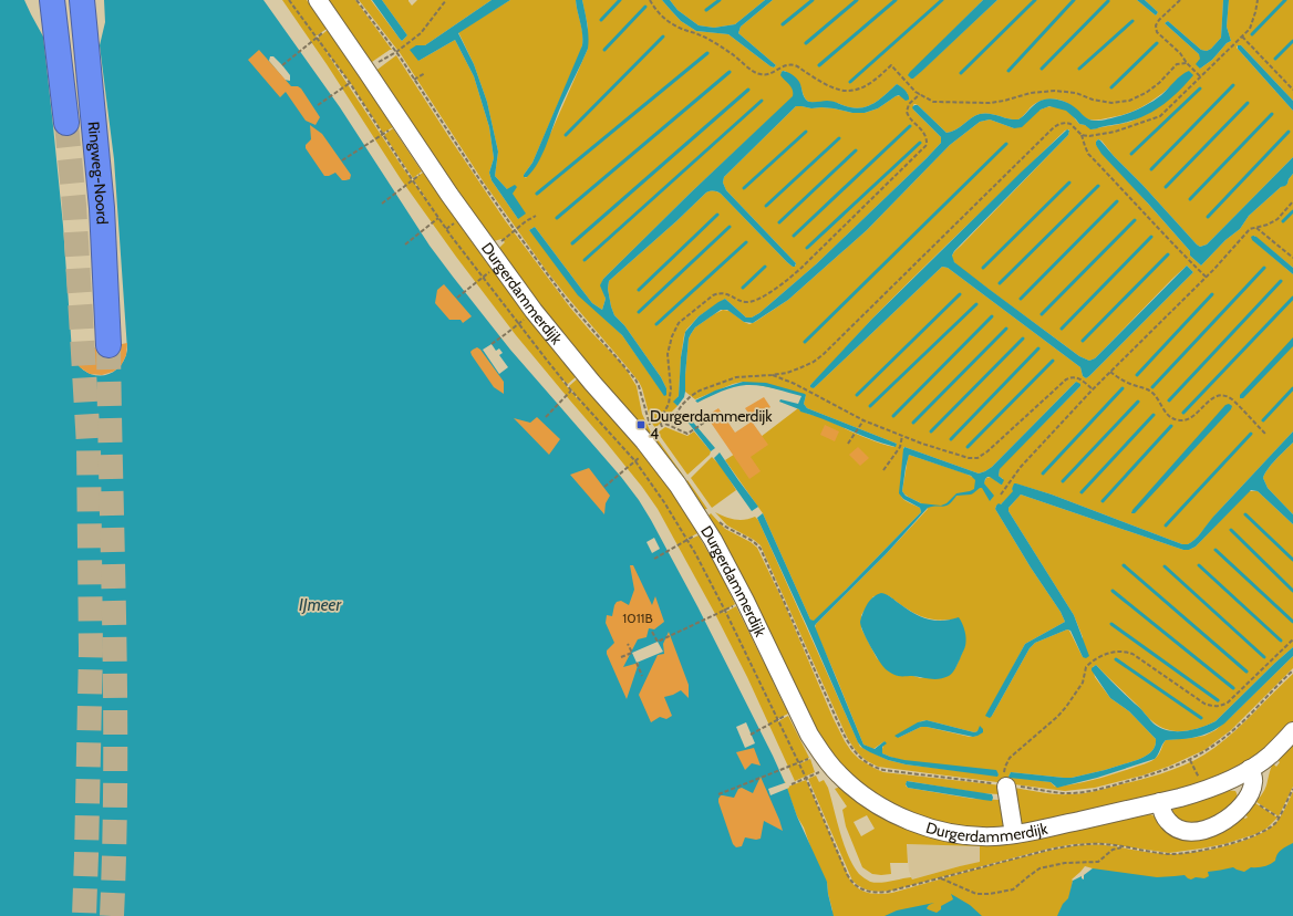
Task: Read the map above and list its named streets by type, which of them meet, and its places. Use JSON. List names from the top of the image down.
{
  "streets": {
    "highway": ["Ringweg-Noord"],
    "street": ["Durgerdammerdijk"]
  },
  "water": ["IJmeer"],
  "places": {
    "transit": ["Durgerdammerdijk 4"]
  },
  "house_numbers": ["1011B"]
}
